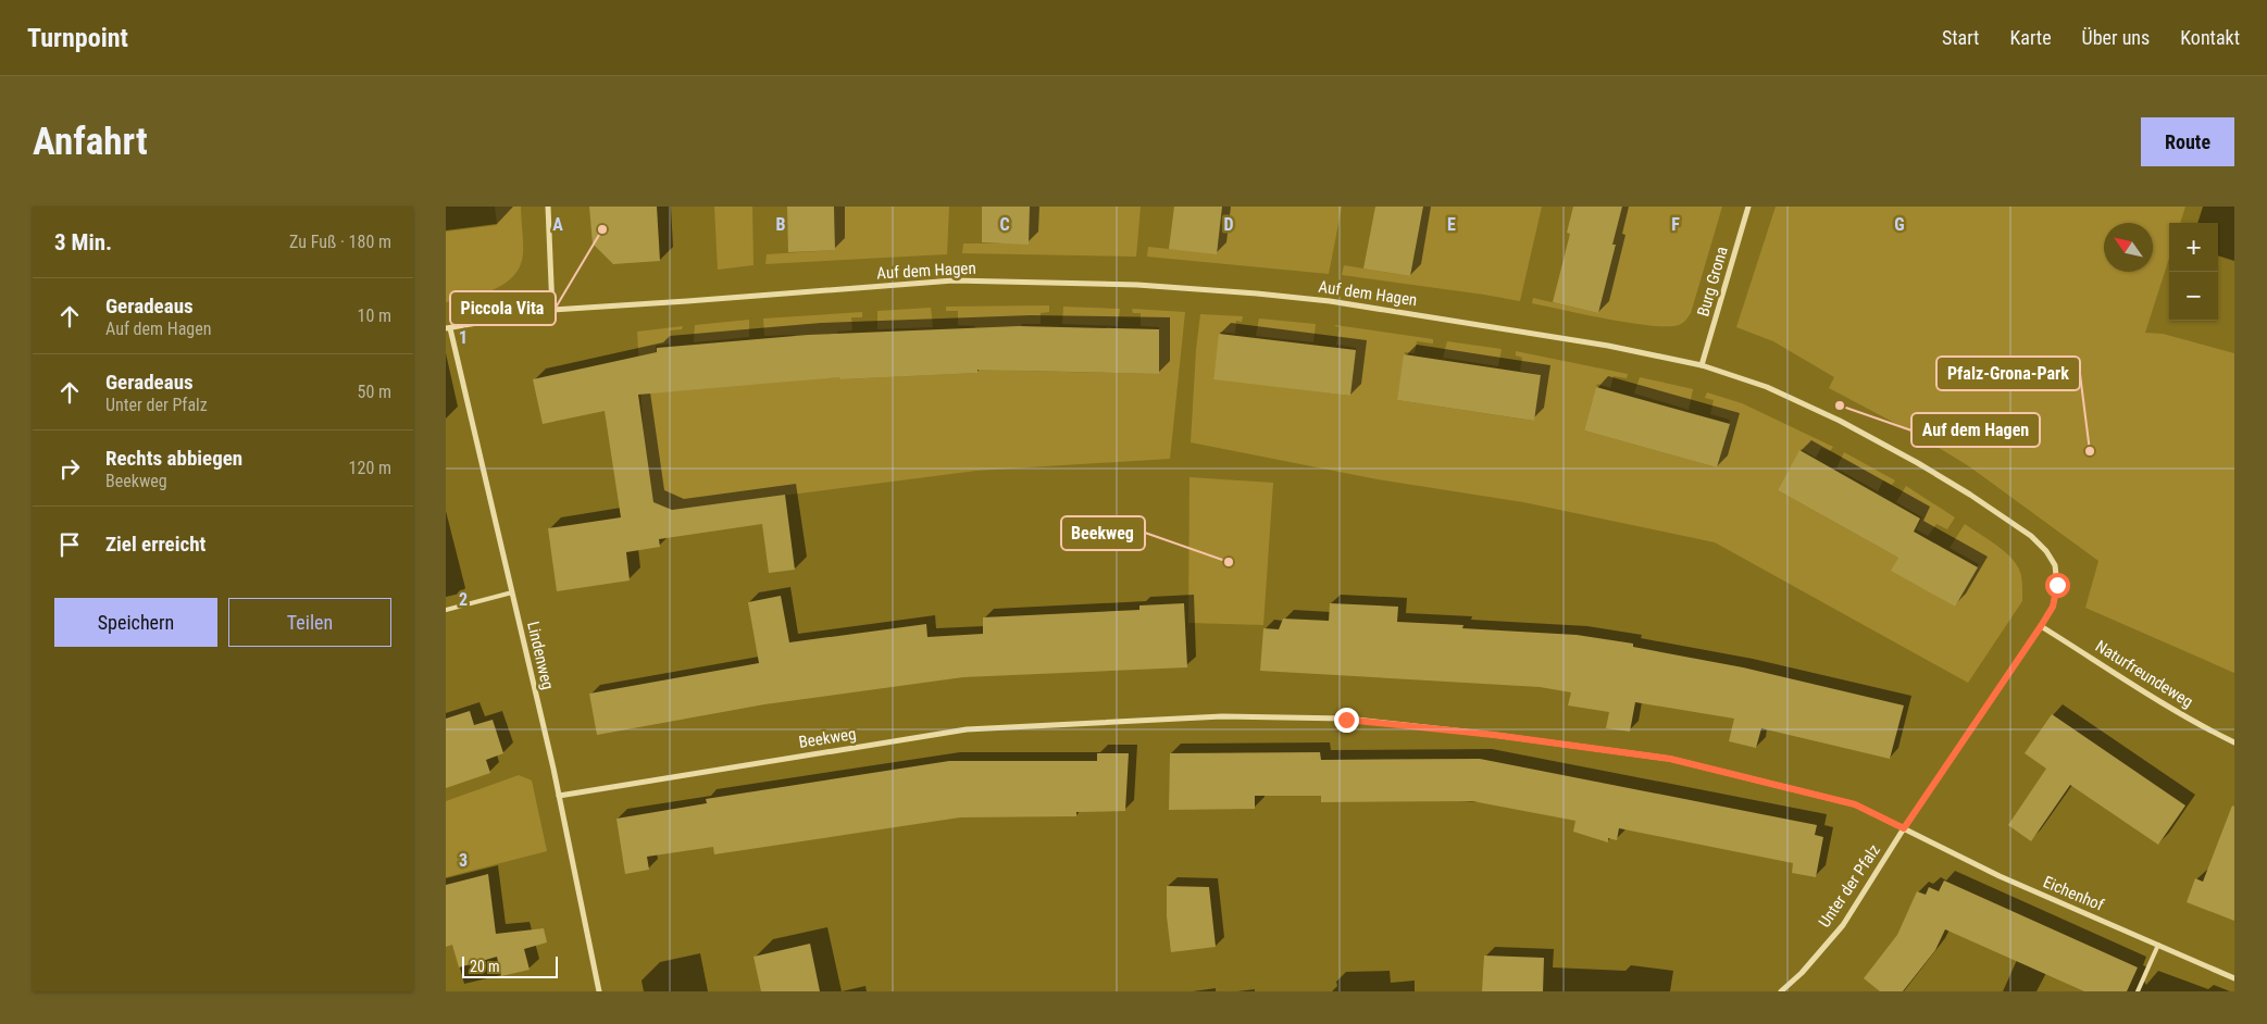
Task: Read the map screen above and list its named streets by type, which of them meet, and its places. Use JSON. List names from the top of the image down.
{
  "streets": {
    "street": [
      "Auf dem Hagen",
      "Burg Grona",
      "Lindenweg",
      "Naturfreundeweg",
      "Beekweg",
      "Unter der Pfalz",
      "Eichenhof"
    ]
  },
  "crossings": [
    ["Auf dem Hagen", "Burg Grona"],
    ["Auf dem Hagen", "Lindenweg"],
    ["Auf dem Hagen", "Naturfreundeweg"],
    ["Auf dem Hagen", "Unter der Pfalz"],
    ["Lindenweg", "Beekweg"],
    ["Naturfreundeweg", "Unter der Pfalz"],
    ["Beekweg", "Unter der Pfalz"],
    ["Beekweg", "Eichenhof"],
    ["Unter der Pfalz", "Eichenhof"]
  ],
  "places": [
    "Piccola Vita",
    "Auf dem Hagen",
    "Pfalz-Grona-Park",
    "Beekweg"
  ],
  "scale_bar": "20 m",
  "north": "top left",
  "page": {
    "header": "Turnpoint",
    "nav": [
      "Start",
      "Karte",
      "Über uns",
      "Kontakt"
    ],
    "buttons": [
      "Route",
      ["Speichern", "Teilen"]
    ],
    "title": "Anfahrt",
    "heading": ["3 Min.", "Zu Fuß · 180 m"],
    "map_buttons": ["+", "−"],
    "list": [
      ["Geradeaus", "Auf dem Hagen", "10 m"],
      ["Geradeaus", "Unter der Pfalz", "50 m"],
      ["Rechts abbiegen", "Beekweg", "120 m"],
      "Ziel erreicht"
    ],
    "scale": "20 m"
  },
  "grid": {
    "columns": [
      "A",
      "B",
      "C",
      "D",
      "E",
      "F",
      "G"
    ],
    "rows": ["1", "2", "3"]
  }
}
